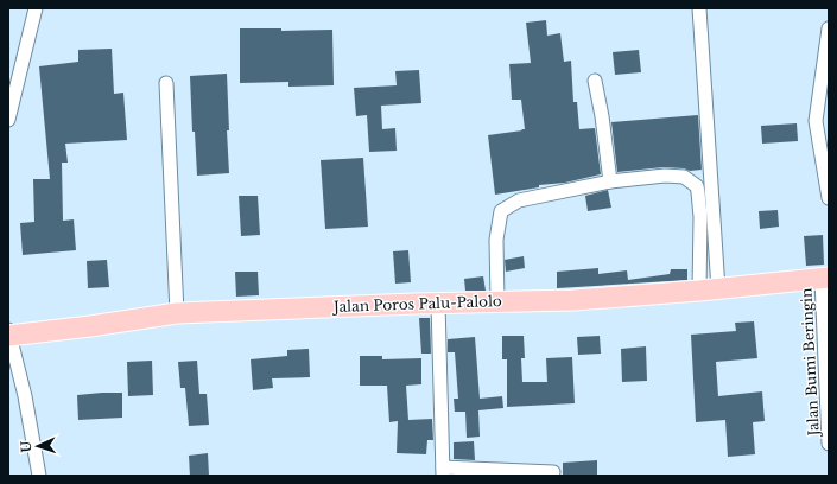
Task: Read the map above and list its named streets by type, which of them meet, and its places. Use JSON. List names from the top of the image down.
{
  "streets": {
    "main road": ["Jalan Poros Palu-Palolo"],
    "street": ["Jalan Bumi Beringin"]
  },
  "crossings": [
    ["Jalan Poros Palu-Palolo", "Jalan Bumi Beringin"]
  ],
  "north": "left"
}
